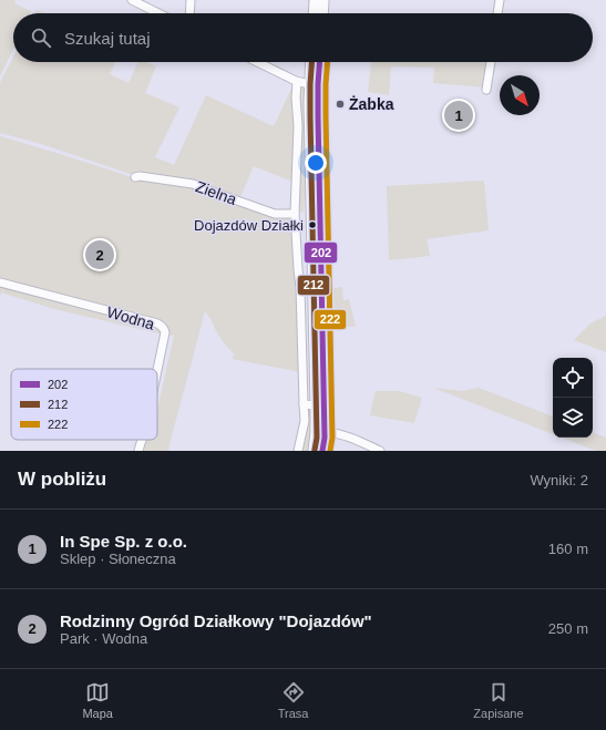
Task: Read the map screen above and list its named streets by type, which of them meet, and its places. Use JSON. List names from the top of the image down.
{
  "streets": {
    "street": ["Zielna", "Wodna"]
  },
  "places": ["Żabka", "Dojazdów Działki"],
  "lines": ["transit line 202", "transit line 212", "transit line 222"],
  "legend": ["202", "212", "222"],
  "north": "bottom right",
  "page": {
    "search": "Szukaj tutaj",
    "pins": ["1", "2"],
    "heading": ["W pobliżu", "Wyniki: 2"],
    "list": [
      {
        "mark": "1",
        "name": "In Spe Sp. z o.o.",
        "note": "Sklep · Słoneczna",
        "value": "160 m"
      },
      {
        "mark": "2",
        "name": "Rodzinny Ogród Działkowy \"Dojazdów\"",
        "note": "Park · Wodna",
        "value": "250 m"
      }
    ],
    "nav": ["Mapa", "Trasa", "Zapisane"]
  }
}
